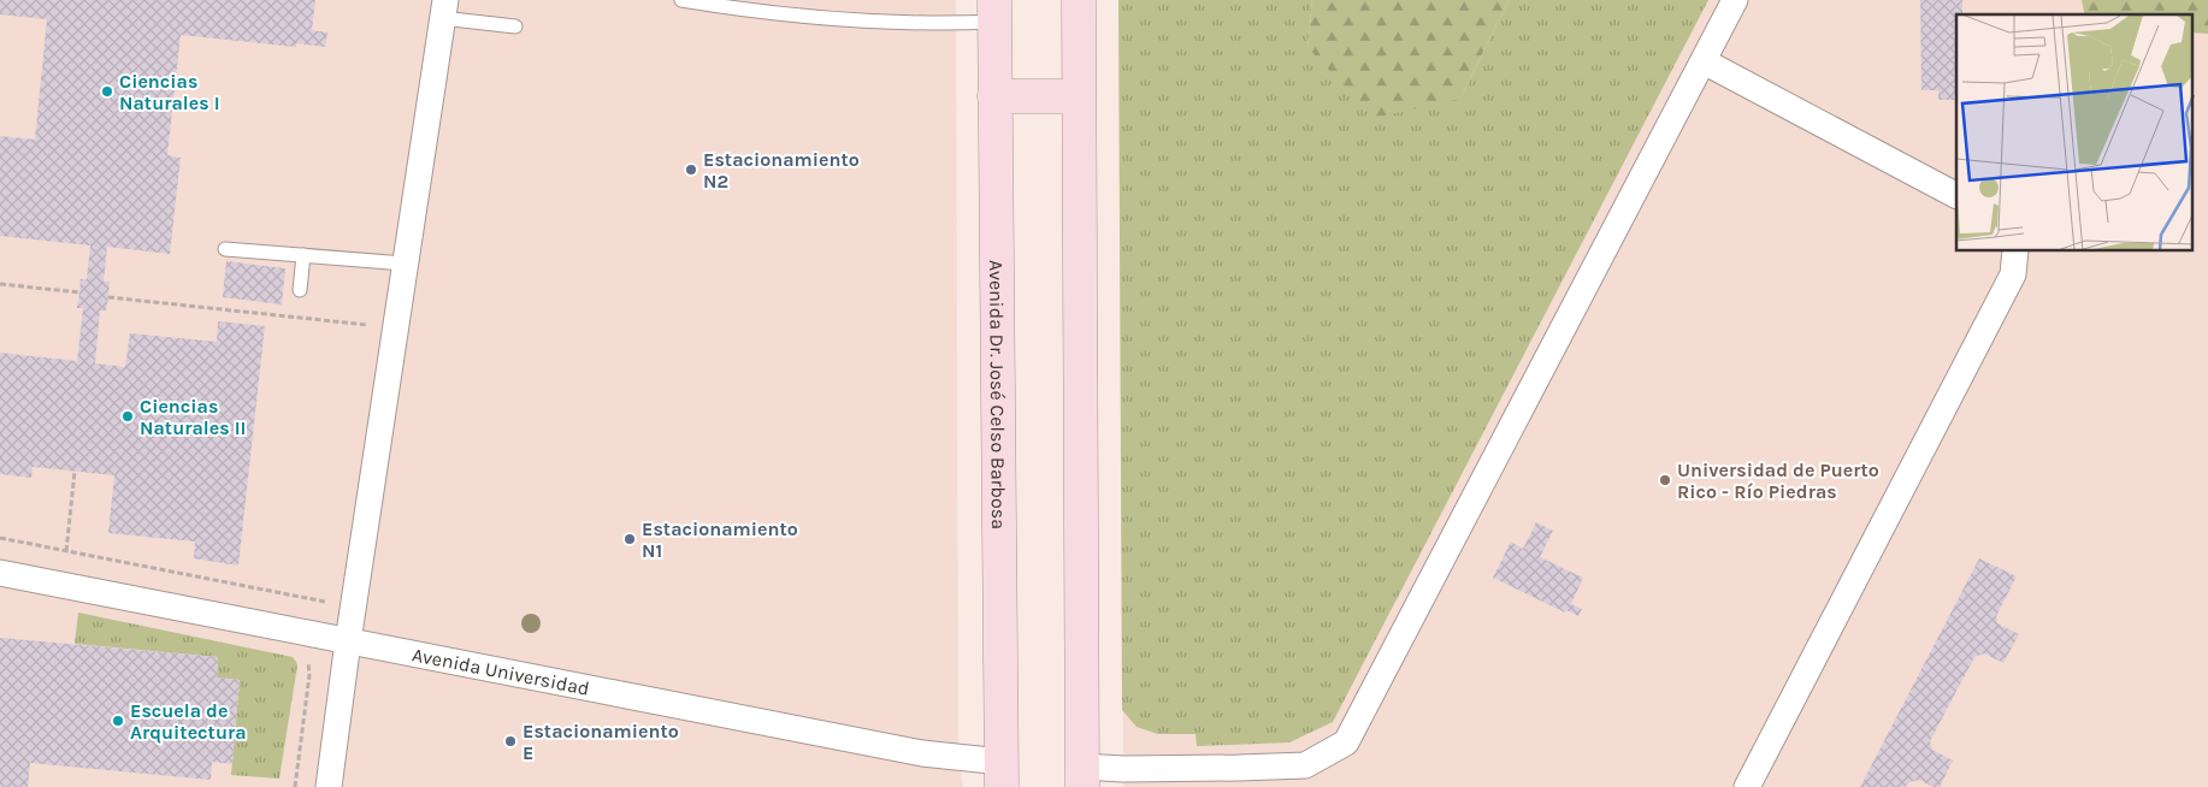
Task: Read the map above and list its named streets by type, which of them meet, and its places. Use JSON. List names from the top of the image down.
{
  "streets": {
    "main road": ["Avenida Dr. José Celso Barbosa"],
    "street": ["Avenida Universidad"]
  },
  "crossings": [
    ["Avenida Dr. José Celso Barbosa", "Avenida Universidad"]
  ],
  "places": [
    "Ciencias Naturales I",
    "Estacionamiento N2",
    "Ciencias Naturales II",
    "Universidad de Puerto Rico - Río Piedras",
    "Estacionamiento N1",
    "Escuela de Arquitectura",
    "Estacionamiento E"
  ]
}
